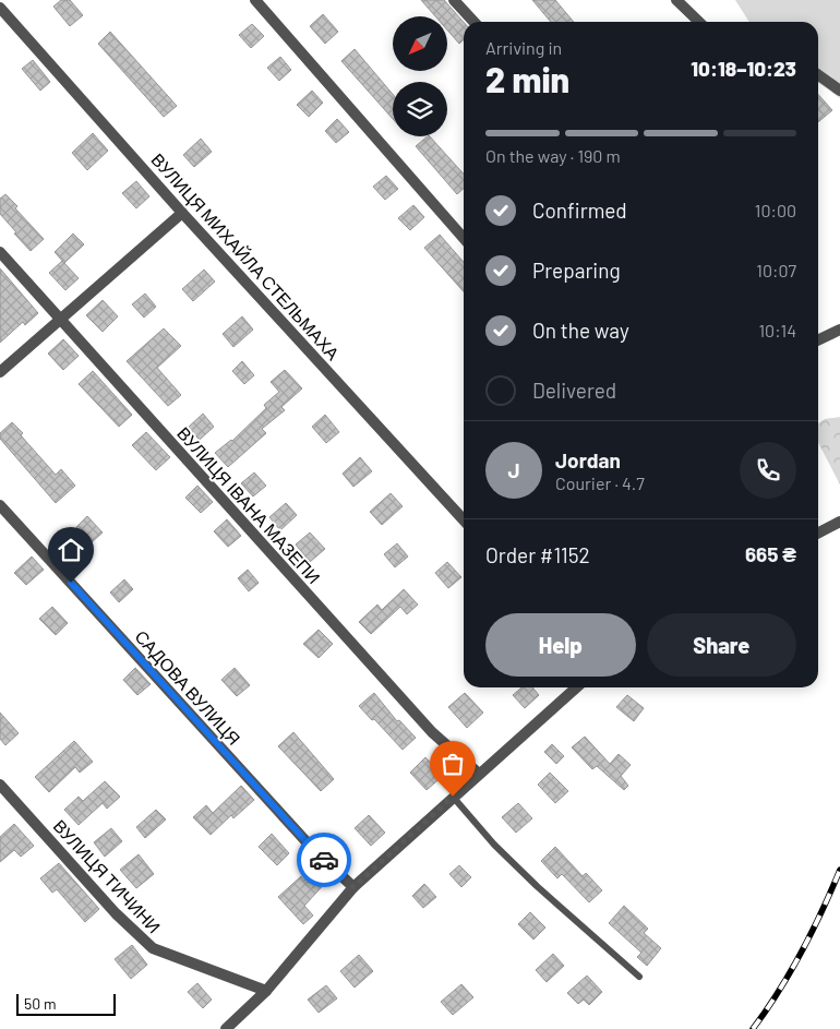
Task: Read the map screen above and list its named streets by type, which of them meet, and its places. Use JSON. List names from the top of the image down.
{
  "streets": {
    "street": [
      "ВУЛИЦЯ МИХАЙЛА СТЕЛЬМАХА",
      "ВУЛИЦЯ ІВАНА МАЗЕПИ",
      "САДОВА ВУЛИЦЯ",
      "ВУЛИЦЯ ТИЧИНИ"
    ]
  },
  "scale_bar": "50 m",
  "north": "bottom left",
  "page": {
    "heading": ["2 min", "Arriving in", "10:18–10:23"],
    "panel": [
      "Jordan",
      "Courier · 4.7",
      "Order #1152",
      "665 ₴"
    ],
    "bar": "On the way · 190 m",
    "list": [
      ["Confirmed", "10:00"],
      ["Preparing", "10:07"],
      ["On the way", "10:14"],
      "Delivered"
    ],
    "round": "J",
    "buttons": ["Help", "Share"],
    "scale": "50 m"
  }
}
